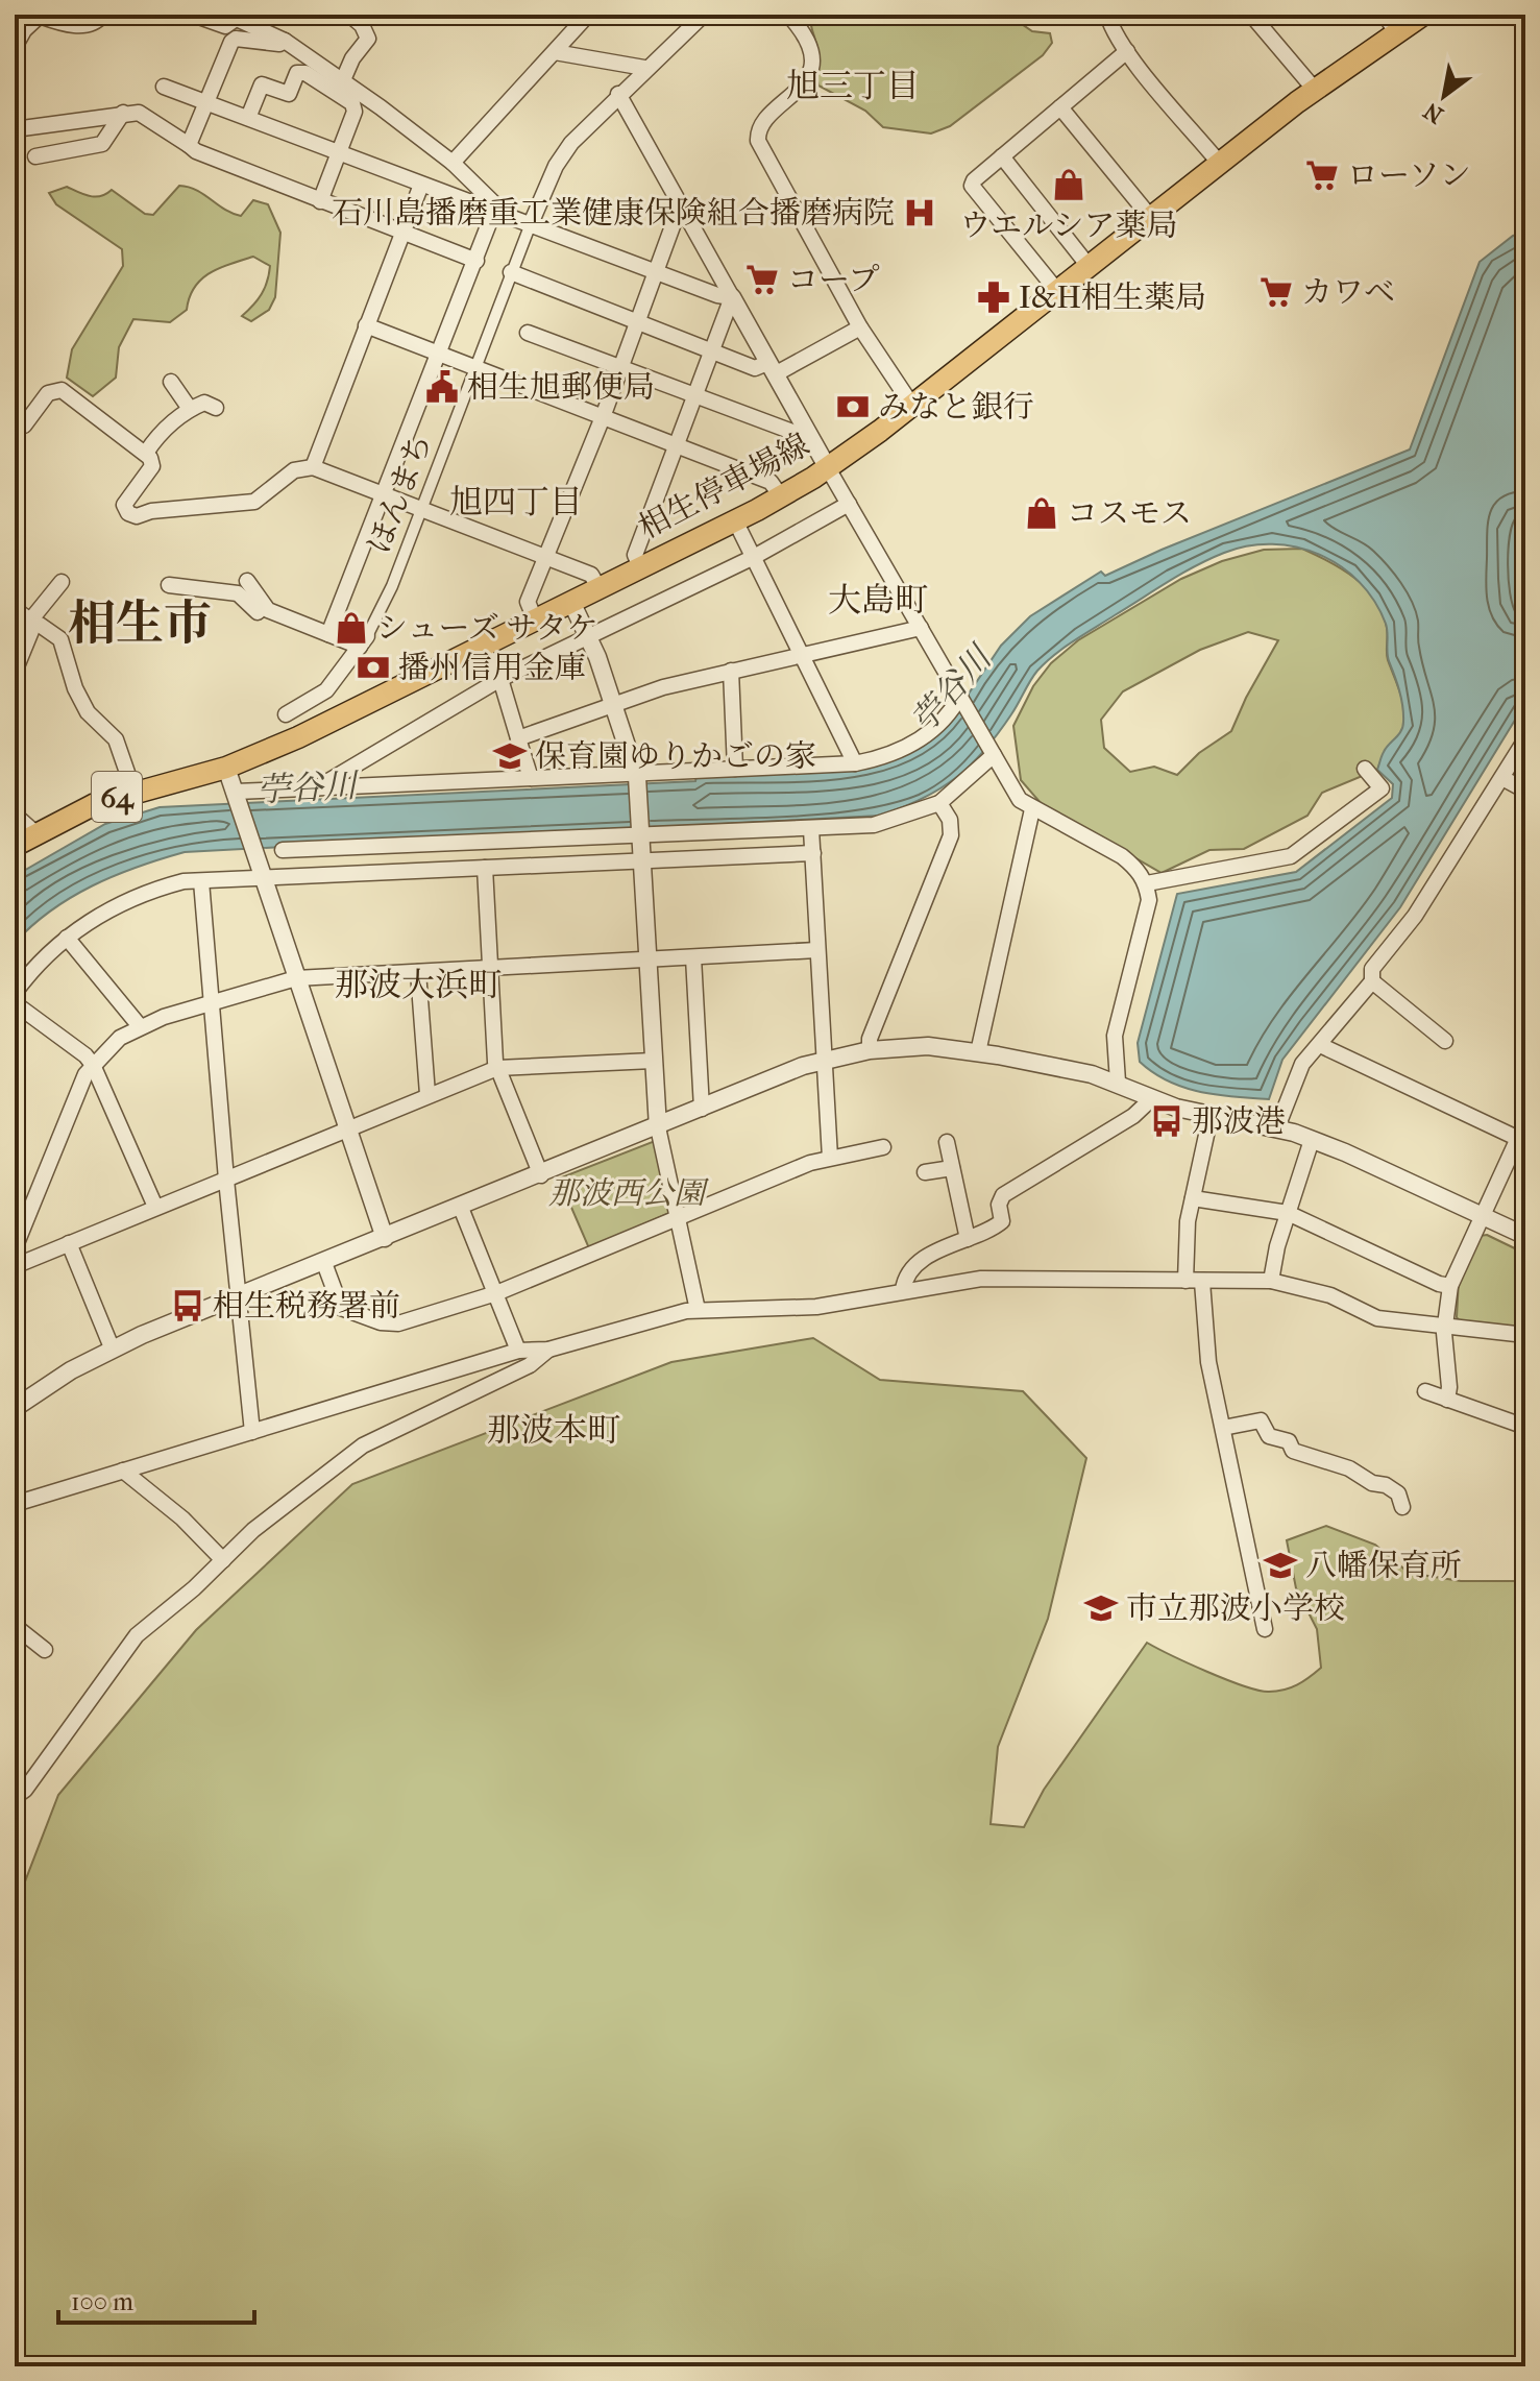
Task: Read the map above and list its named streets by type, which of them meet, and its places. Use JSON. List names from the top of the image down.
{
  "streets": {
    "main road": ["相生停車場線", "64"],
    "street": ["ほんまち"]
  },
  "districts": [
    "旭三丁目",
    "旭四丁目",
    "大島町",
    "相生市",
    "那波大浜町",
    "那波本町"
  ],
  "water": ["苧谷川"],
  "parks": ["那波西公園"],
  "places": {
    "supermarket": ["ローソン", "コープ", "カワベ"],
    "shop": ["ウエルシア薬局", "コスモス", "シューズ サタケ"],
    "hospital": ["石川島播磨重工業健康保険組合播磨病院"],
    "pharmacy": ["I&H相生薬局"],
    "public building": ["相生旭郵便局"],
    "bank": ["みなと銀行", "播州信用金庫"],
    "school or university": ["保育園ゆりかごの家", "八幡保育所", "市立那波小学校"],
    "bus stop": ["那波港", "相生税務署前"]
  },
  "scale_bar": "100 m",
  "north": "bottom left"
}
